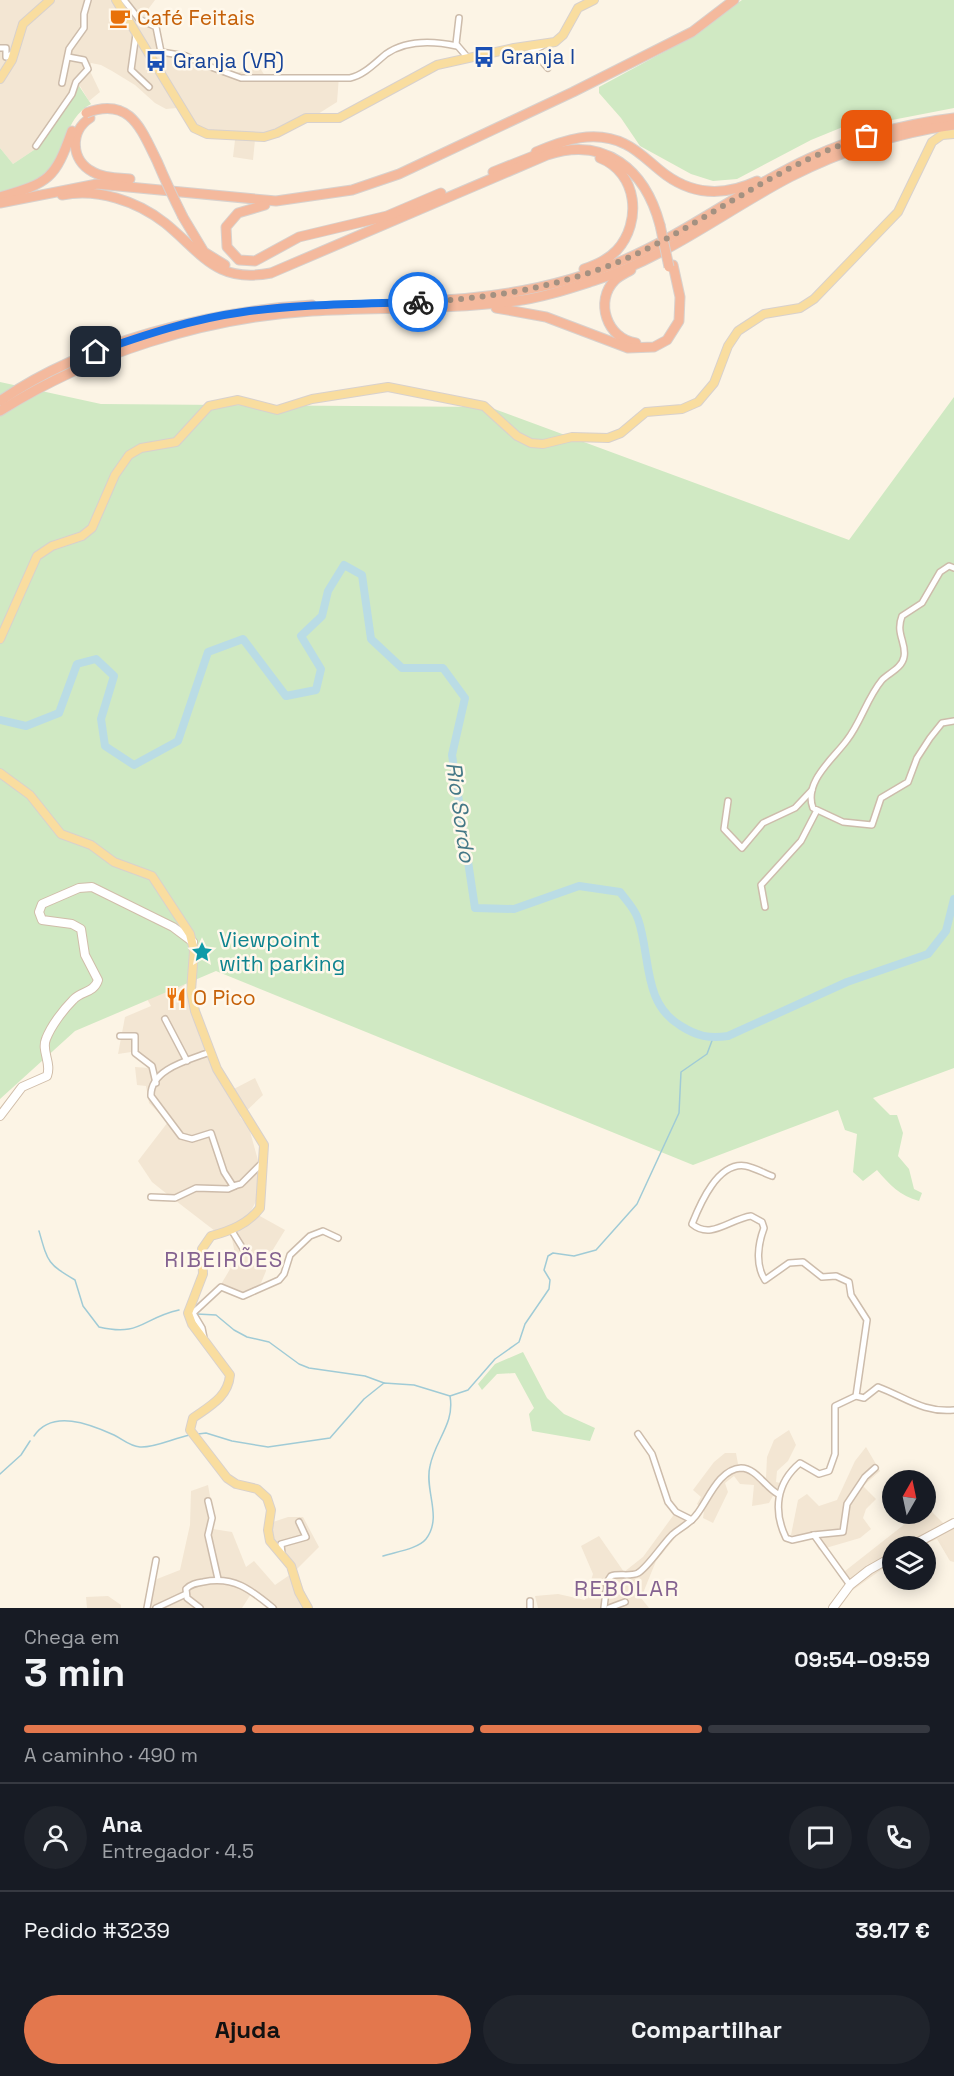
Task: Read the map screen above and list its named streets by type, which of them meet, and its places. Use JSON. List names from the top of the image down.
{
  "districts": ["RIBEIRÕES", "REBOLAR"],
  "water": ["Rio Sordo"],
  "places": {
    "cafe": ["Café Feitais"],
    "bus stop": ["Granja I", "Granja (VR)"],
    "place": ["Viewpoint with parking"],
    "restaurant": ["O Pico"]
  },
  "north": "top",
  "page": {
    "heading": ["3 min", "Chega em", "09:54–09:59"],
    "panel": [
      "Ana",
      "Entregador · 4.5",
      "Pedido #3239",
      "39.17 €"
    ],
    "bar": "A caminho · 490 m",
    "buttons": ["Ajuda", "Compartilhar"]
  }
}
